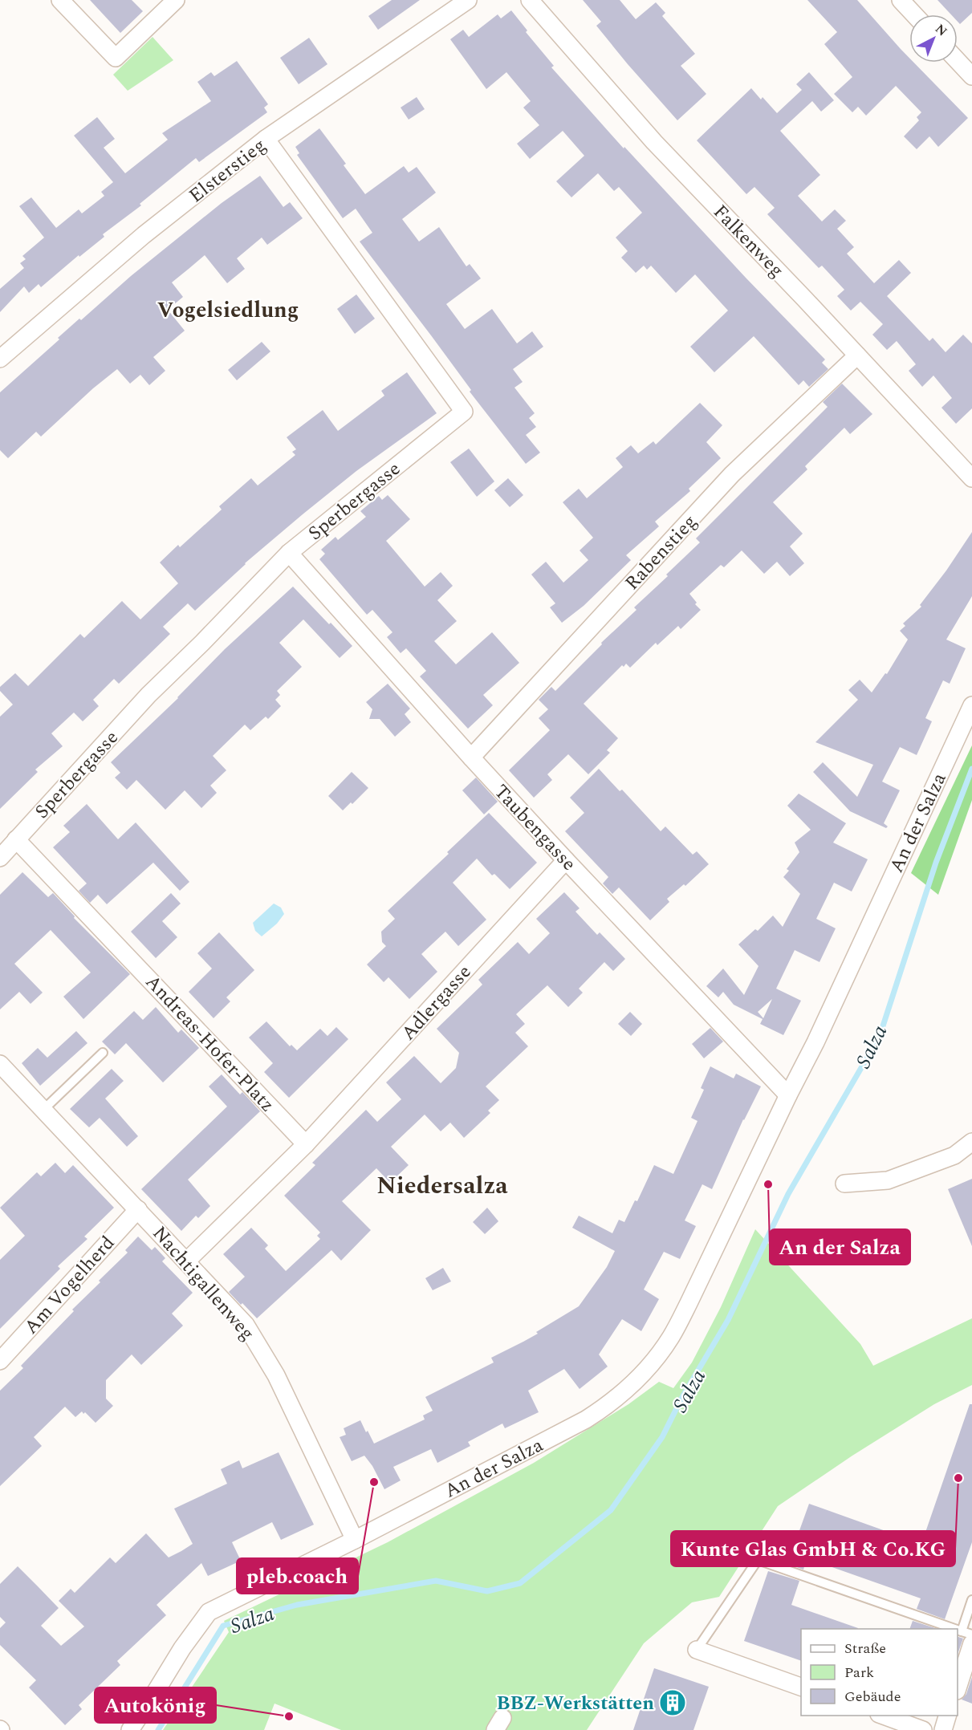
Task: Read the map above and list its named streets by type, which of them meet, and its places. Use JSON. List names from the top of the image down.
{
  "streets": {
    "street": [
      "Elsterstieg",
      "Falkenweg",
      "Sperbergasse",
      "Rabenstieg",
      "An der Salza",
      "Taubengasse",
      "Adlergasse",
      "Andreas-Hofer-Platz",
      "Nachtigallenweg",
      "Am Vogelherd"
    ]
  },
  "crossings": [
    ["Elsterstieg", "Sperbergasse"],
    ["Falkenweg", "Rabenstieg"],
    ["Sperbergasse", "Taubengasse"],
    ["Sperbergasse", "Andreas-Hofer-Platz"],
    ["Rabenstieg", "Taubengasse"],
    ["An der Salza", "Taubengasse"],
    ["An der Salza", "Nachtigallenweg"],
    ["Taubengasse", "Adlergasse"],
    ["Adlergasse", "Andreas-Hofer-Platz"],
    ["Nachtigallenweg", "Am Vogelherd"]
  ],
  "districts": ["Vogelsiedlung", "Niedersalza"],
  "water": ["Salza"],
  "places": {
    "other": [
      "An der Salza",
      "Kunte Glas GmbH & Co.KG",
      "pleb.coach",
      "Autokönig"
    ],
    "building": ["BBZ-Werkstätten"]
  },
  "legend": ["Straße", "Park", "Gebäude"],
  "north": "top right"
}
